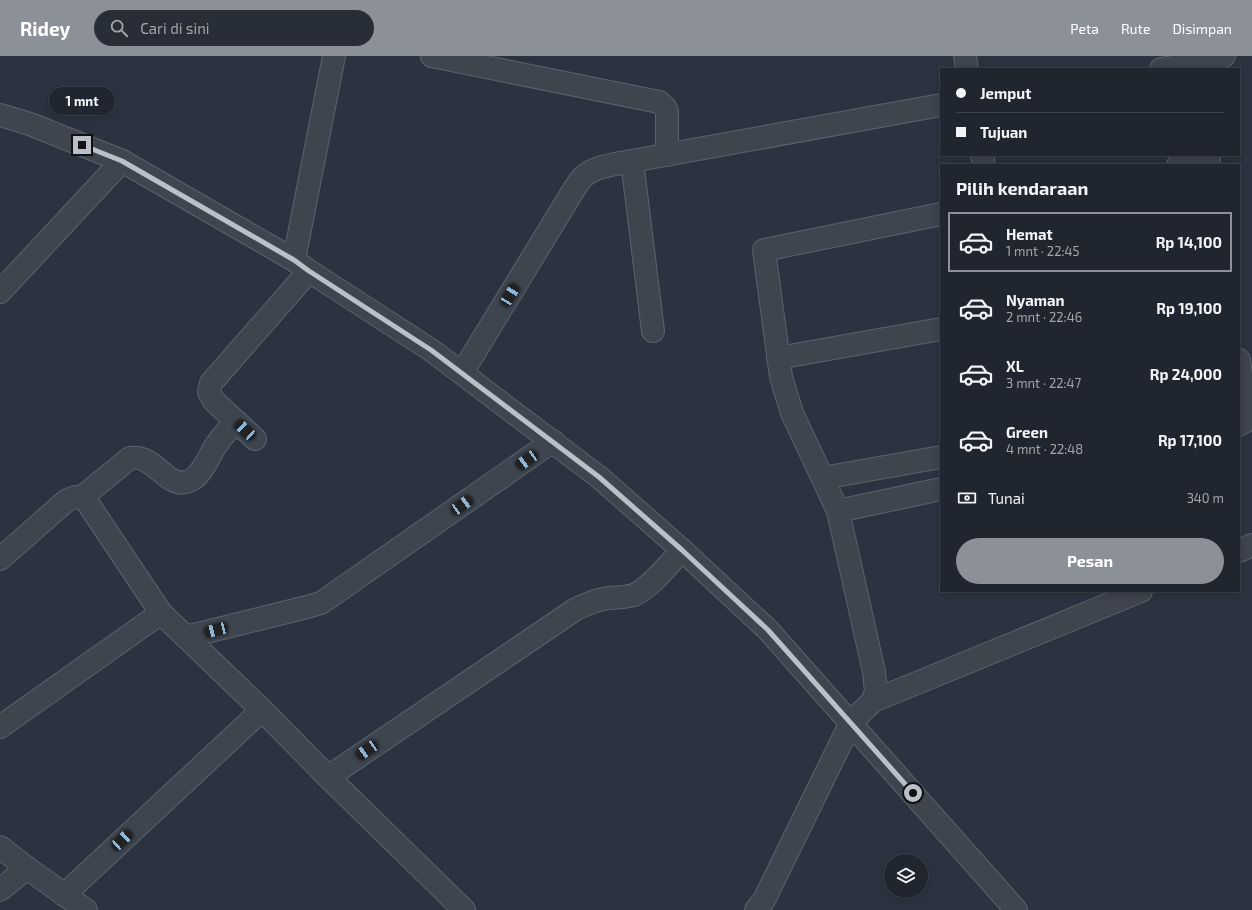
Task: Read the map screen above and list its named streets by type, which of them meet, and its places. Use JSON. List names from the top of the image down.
{
  "page": {
    "header": "Ridey",
    "search": "Cari di sini",
    "nav": ["Peta", "Rute", "Disimpan"],
    "banner": ["Jemput", "Tujuan"],
    "bubble": "1 mnt",
    "heading": "Pilih kendaraan",
    "list": [
      {
        "name": "Hemat",
        "note": "1 mnt · 22:45",
        "value": "Rp 14,100"
      },
      {
        "name": "Nyaman",
        "note": "2 mnt · 22:46",
        "value": "Rp 19,100"
      },
      {
        "name": "XL",
        "note": "3 mnt · 22:47",
        "value": "Rp 24,000"
      },
      {
        "name": "Green",
        "note": "4 mnt · 22:48",
        "value": "Rp 17,100"
      }
    ],
    "pay": ["Tunai", "340 m"],
    "buttons": "Pesan"
  }
}
